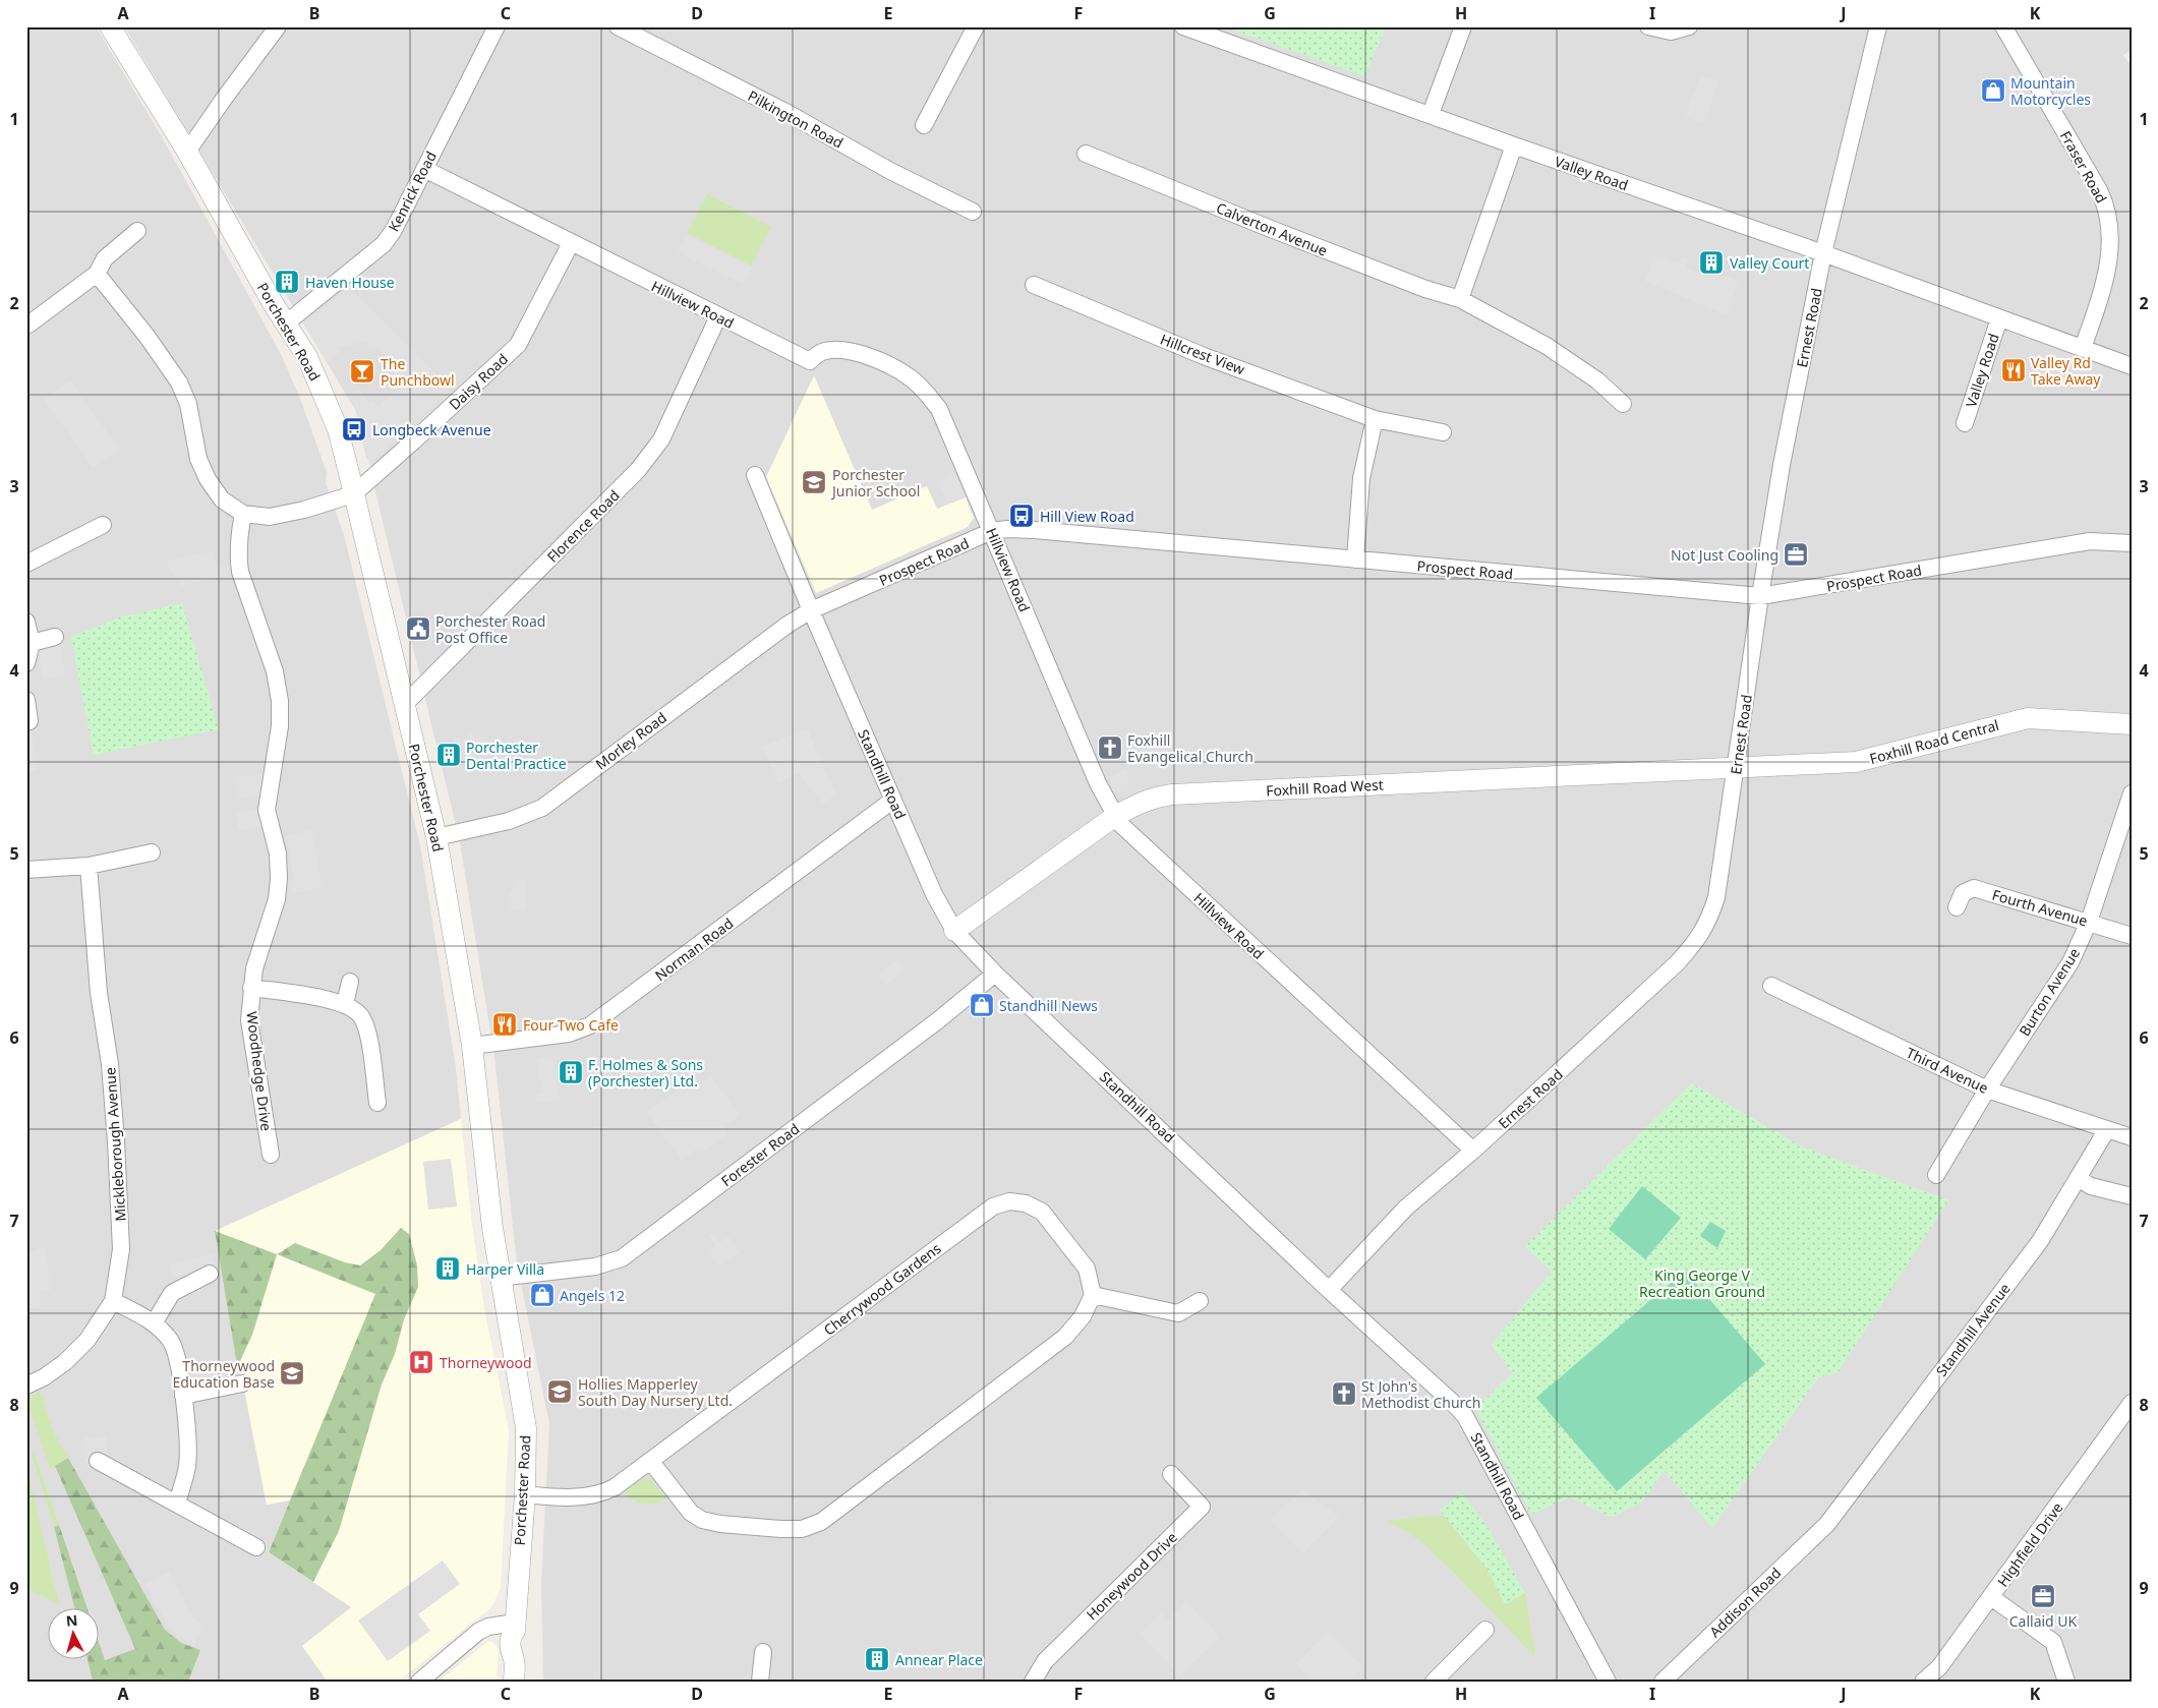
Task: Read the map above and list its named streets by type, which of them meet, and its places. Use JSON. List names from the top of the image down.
{
  "streets": {
    "street": [
      "Pilkington Road",
      "Fraser Road",
      "Valley Road",
      "Kenrick Road",
      "Calverton Avenue",
      "Hillview Road",
      "Ernest Road",
      "Porchester Road",
      "Hillcrest View",
      "Daisy Road",
      "Florence Road",
      "Prospect Road",
      "Morley Road",
      "Foxhill Road Central",
      "Standhill Road",
      "Foxhill Road West",
      "Fourth Avenue",
      "Norman Road",
      "Burton Avenue",
      "Third Avenue",
      "Woodhedge Drive",
      "Mickleborough Avenue",
      "Forester Road",
      "Cherrywood Gardens",
      "Standhill Avenue",
      "Highfield Drive",
      "Honeywood Drive",
      "Addison Road"
    ]
  },
  "crossings": [
    ["Fraser Road", "Valley Road"],
    ["Valley Road", "Ernest Road"],
    ["Kenrick Road", "Hillview Road"],
    ["Kenrick Road", "Porchester Road"],
    ["Hillview Road", "Ernest Road"],
    ["Hillview Road", "Daisy Road"],
    ["Hillview Road", "Florence Road"],
    ["Hillview Road", "Prospect Road"],
    ["Hillview Road", "Foxhill Road West"],
    ["Ernest Road", "Prospect Road"],
    ["Ernest Road", "Foxhill Road Central"],
    ["Ernest Road", "Standhill Road"],
    ["Ernest Road", "Foxhill Road West"],
    ["Porchester Road", "Daisy Road"],
    ["Porchester Road", "Florence Road"],
    ["Porchester Road", "Morley Road"],
    ["Porchester Road", "Norman Road"],
    ["Porchester Road", "Forester Road"],
    ["Porchester Road", "Cherrywood Gardens"],
    ["Prospect Road", "Morley Road"],
    ["Prospect Road", "Standhill Road"],
    ["Morley Road", "Standhill Road"],
    ["Foxhill Road Central", "Foxhill Road West"],
    ["Standhill Road", "Foxhill Road West"],
    ["Standhill Road", "Norman Road"],
    ["Standhill Road", "Forester Road"],
    ["Fourth Avenue", "Burton Avenue"],
    ["Burton Avenue", "Third Avenue"],
    ["Third Avenue", "Standhill Avenue"],
    ["Standhill Avenue", "Addison Road"]
  ],
  "parks": ["King George V Recreation Ground"],
  "places": {
    "shop": ["Mountain Motorcycles", "Standhill News", "Angels 12"],
    "building": [
      "Valley Court",
      "Haven House",
      "Porchester Dental Practice",
      "F. Holmes & Sons (Porchester) Ltd.",
      "Harper Villa",
      "Annear Place"
    ],
    "restaurant": ["Valley Rd Take Away", "Four Two Cafe"],
    "bar": ["The Punchbowl"],
    "bus stop": ["Longbeck Avenue", "Hill View Road"],
    "school or university": ["Porchester Junior School", "Thorneywood Education Base", "Hollies Mapperley South Day Nursery Ltd."],
    "office": ["Not Just Cooling", "Callaid UK"],
    "public building": ["Porchester Road Post Office"],
    "church": ["Foxhill Evangelical Church", "St John's Methodist Church"],
    "hospital": ["Thorneywood"]
  },
  "north": "top",
  "grid": {
    "columns": [
      "A",
      "B",
      "C",
      "D",
      "E",
      "F",
      "G",
      "H",
      "I",
      "J",
      "K"
    ],
    "rows": [
      "1",
      "2",
      "3",
      "4",
      "5",
      "6",
      "7",
      "8",
      "9"
    ]
  }
}
